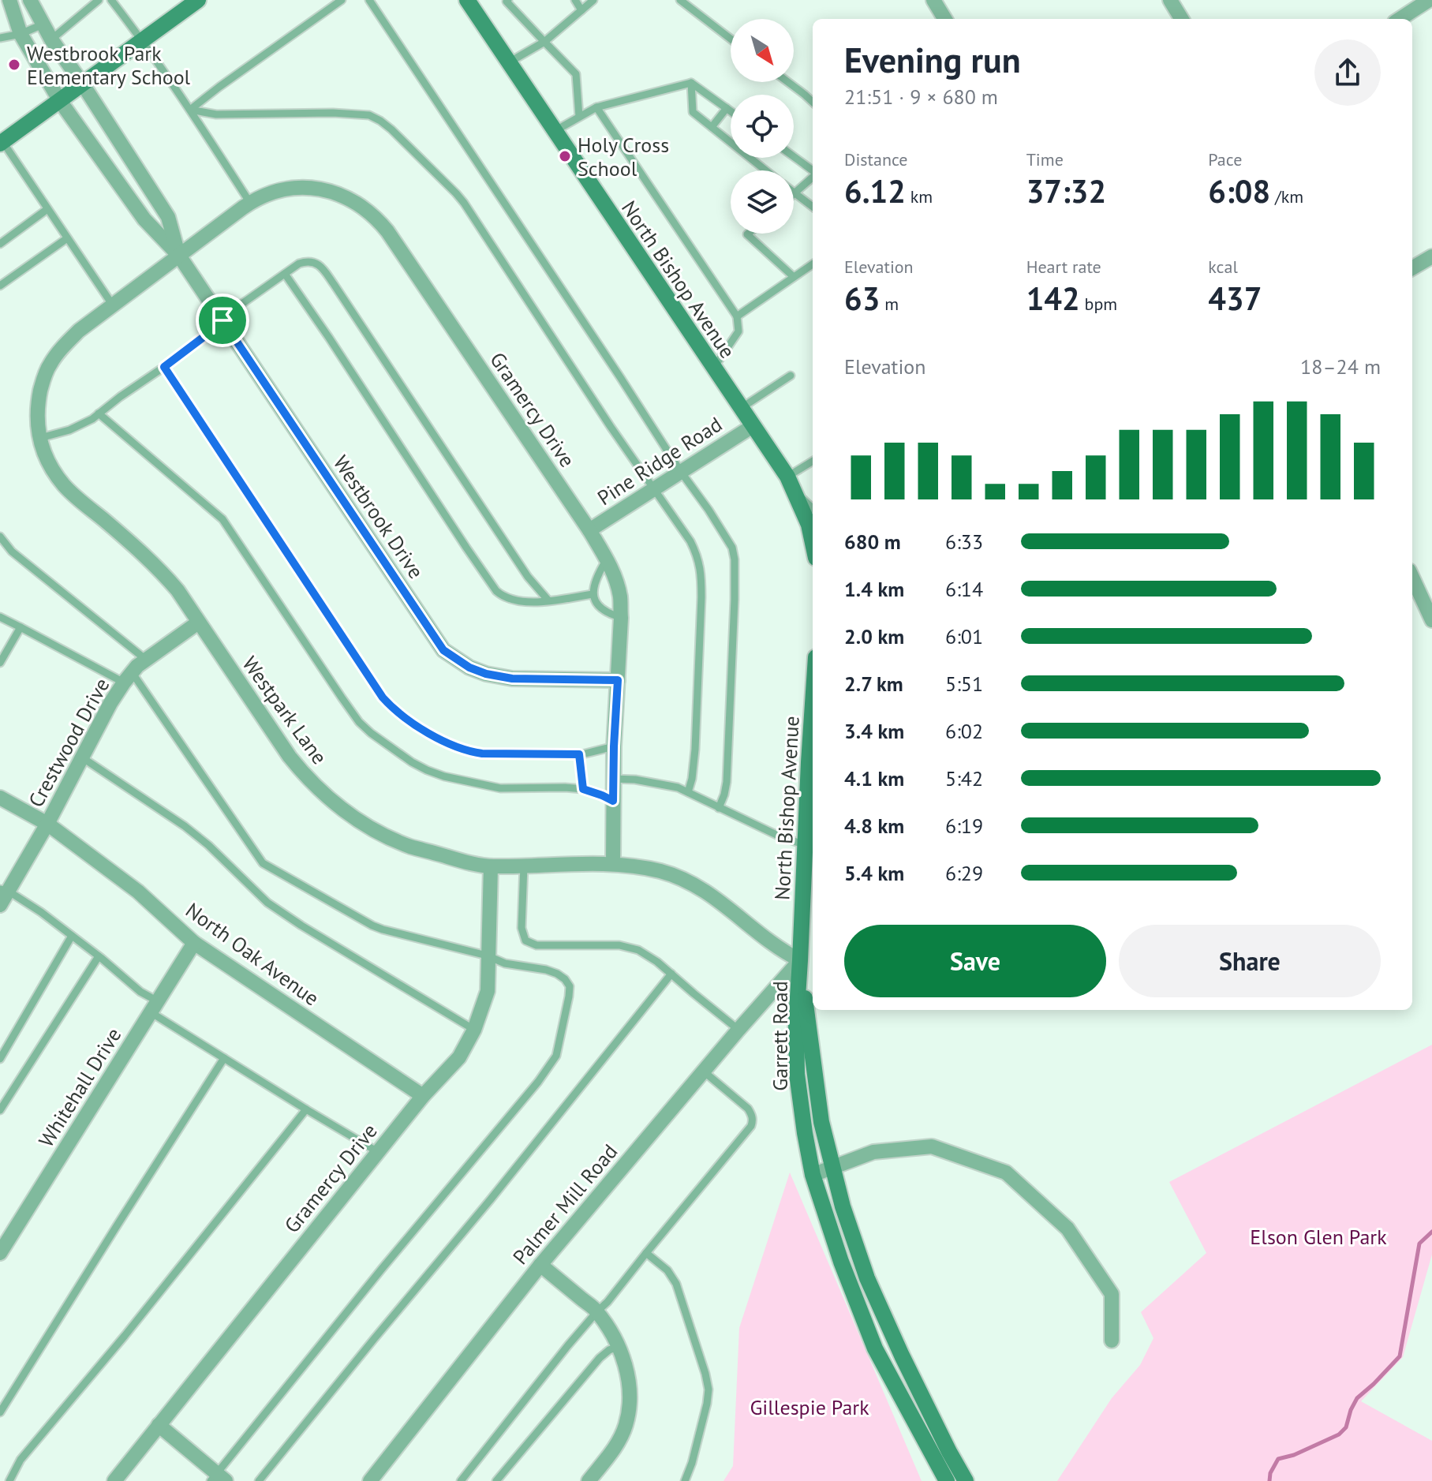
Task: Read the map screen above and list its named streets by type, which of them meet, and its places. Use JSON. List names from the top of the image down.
{
  "streets": {
    "main road": ["North Bishop Avenue", "Garrett Road"],
    "street": [
      "Gramercy Drive",
      "Pine Ridge Road",
      "Westbrook Drive",
      "Westpark Lane",
      "Crestwood Drive",
      "North Oak Avenue",
      "Whitehall Drive",
      "Palmer Mill Road"
    ]
  },
  "crossings": [
    ["North Bishop Avenue", "Pine Ridge Road"],
    ["North Bishop Avenue", "Westpark Lane"],
    ["North Bishop Avenue", "Garrett Road"],
    ["North Bishop Avenue", "Palmer Mill Road"],
    ["Gramercy Drive", "Pine Ridge Road"],
    ["Gramercy Drive", "Westbrook Drive"],
    ["Gramercy Drive", "Westpark Lane"],
    ["Gramercy Drive", "North Oak Avenue"],
    ["Westbrook Drive", "Westpark Lane"],
    ["Westpark Lane", "Crestwood Drive"],
    ["Westpark Lane", "Garrett Road"],
    ["Westpark Lane", "Palmer Mill Road"],
    ["Crestwood Drive", "North Oak Avenue"],
    ["North Oak Avenue", "Whitehall Drive"],
    ["Garrett Road", "Palmer Mill Road"]
  ],
  "parks": ["Elson Glen Park", "Gillespie Park"],
  "places": ["Westbrook Park Elementary School", "Holy Cross School"],
  "north": "bottom right",
  "page": {
    "heading": ["Evening run", "21:51 · 9 × 680 m"],
    "stats": [
      ["Distance", "6.12 km"],
      ["Time", "37:32"],
      ["Pace", "6:08 /km"],
      ["Elevation", "63 m"],
      ["Heart rate", "142 bpm"],
      ["kcal", "437"]
    ],
    "chart": ["Elevation", "18–24 m"],
    "list": [
      {
        "name": "680 m",
        "note": "6:33"
      },
      {
        "name": "1.4 km",
        "note": "6:14"
      },
      {
        "name": "2.0 km",
        "note": "6:01"
      },
      {
        "name": "2.7 km",
        "note": "5:51"
      },
      {
        "name": "3.4 km",
        "note": "6:02"
      },
      {
        "name": "4.1 km",
        "note": "5:42"
      },
      {
        "name": "4.8 km",
        "note": "6:19"
      },
      {
        "name": "5.4 km",
        "note": "6:29"
      }
    ],
    "buttons": ["Save", "Share"]
  }
}
